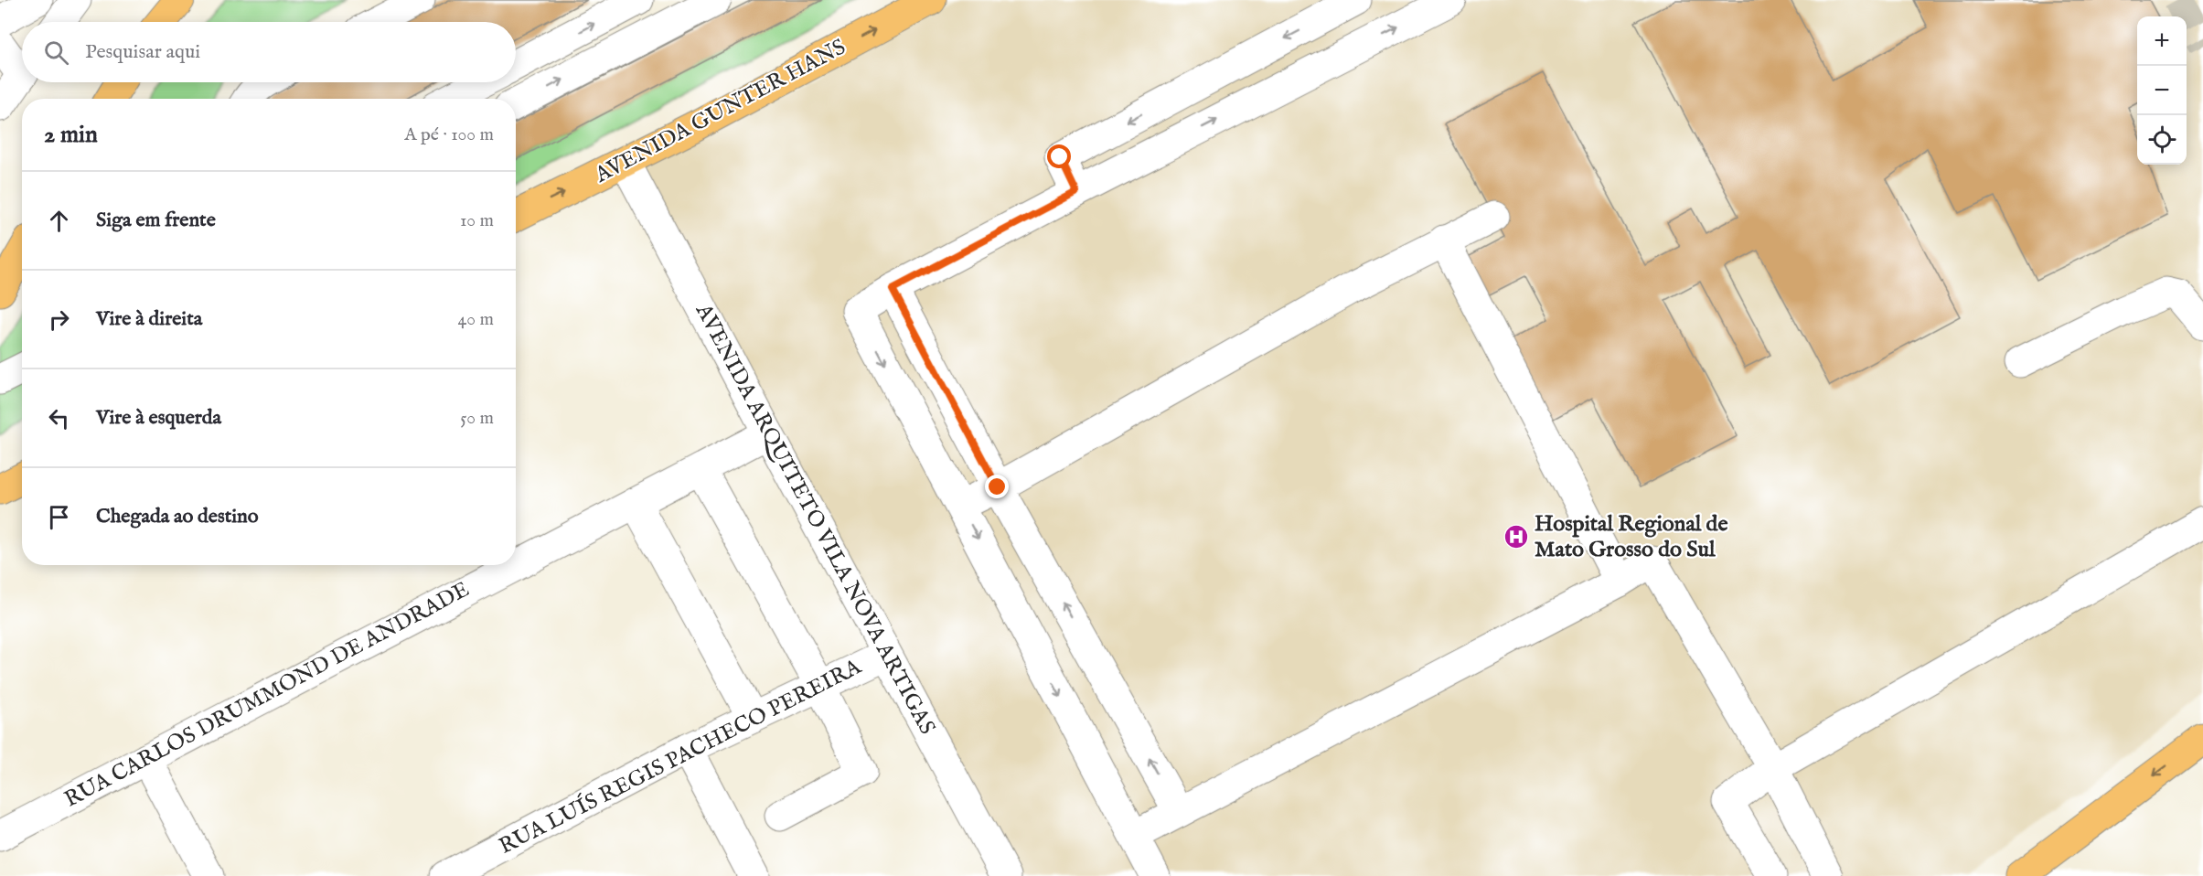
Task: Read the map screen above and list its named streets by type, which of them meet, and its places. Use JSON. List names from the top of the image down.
{
  "streets": {
    "main road": ["AVENIDA GUNTER HANS"],
    "street": ["AVENIDA ARQUITETO VILA NOVA ARTIGAS", "RUA CARLOS DRUMMOND DE ANDRADE", "RUA LUÍS REGIS PACHECO PEREIRA"]
  },
  "crossings": [
    ["AVENIDA GUNTER HANS", "AVENIDA ARQUITETO VILA NOVA ARTIGAS"],
    ["AVENIDA ARQUITETO VILA NOVA ARTIGAS", "RUA CARLOS DRUMMOND DE ANDRADE"],
    ["AVENIDA ARQUITETO VILA NOVA ARTIGAS", "RUA LUÍS REGIS PACHECO PEREIRA"]
  ],
  "one_way": ["AVENIDA GUNTER HANS"],
  "places": {
    "hospital": ["Hospital Regional de Mato Grosso do Sul"]
  },
  "page": {
    "map_buttons": ["+", "−"],
    "search": "Pesquisar aqui",
    "heading": ["2 min", "A pé · 100 m"],
    "list": [
      ["Siga em frente", "10 m"],
      ["Vire à direita", "40 m"],
      ["Vire à esquerda", "50 m"],
      "Chegada ao destino"
    ]
  }
}
